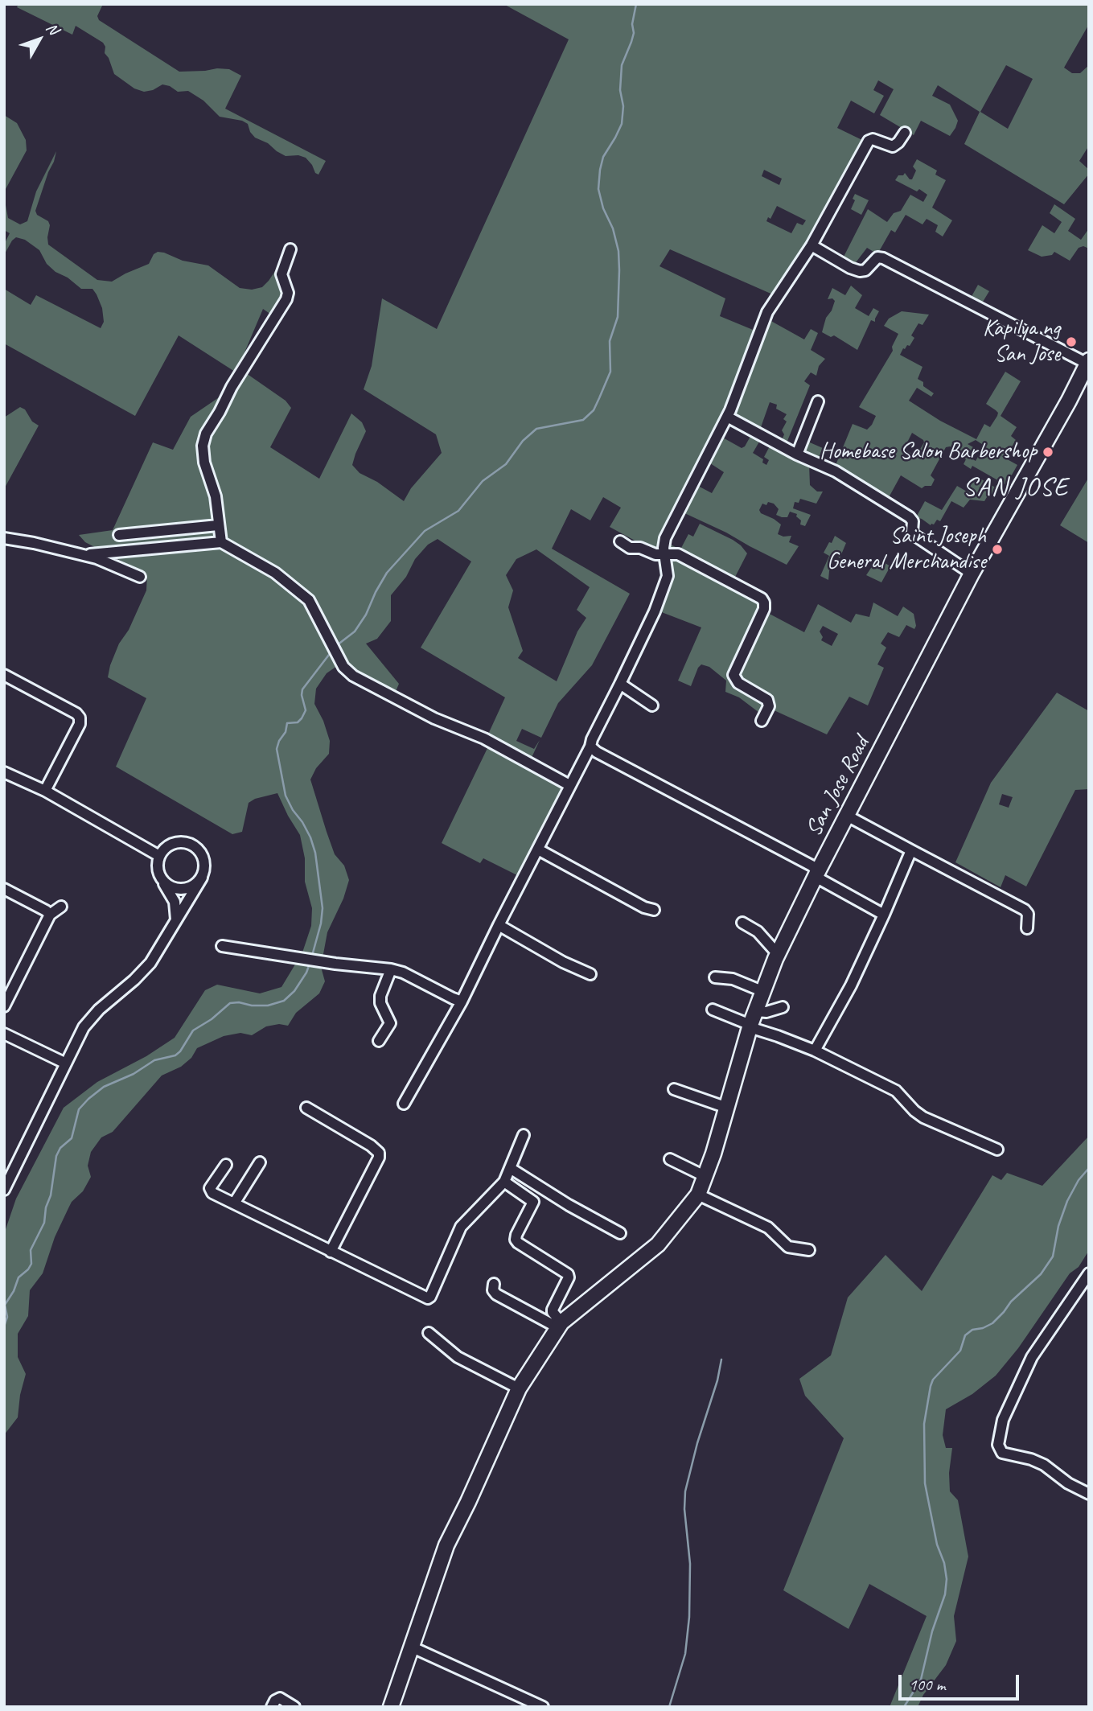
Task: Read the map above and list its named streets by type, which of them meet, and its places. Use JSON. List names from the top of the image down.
{
  "streets": {
    "street": ["San Jose Road"]
  },
  "districts": ["SAN JOSE"],
  "places": ["Kapilya ng San Jose", "Homebase Salon Barbershop", "Saint Joseph General Merchandise"],
  "scale_bar": "100 m",
  "north": "top right"
}
